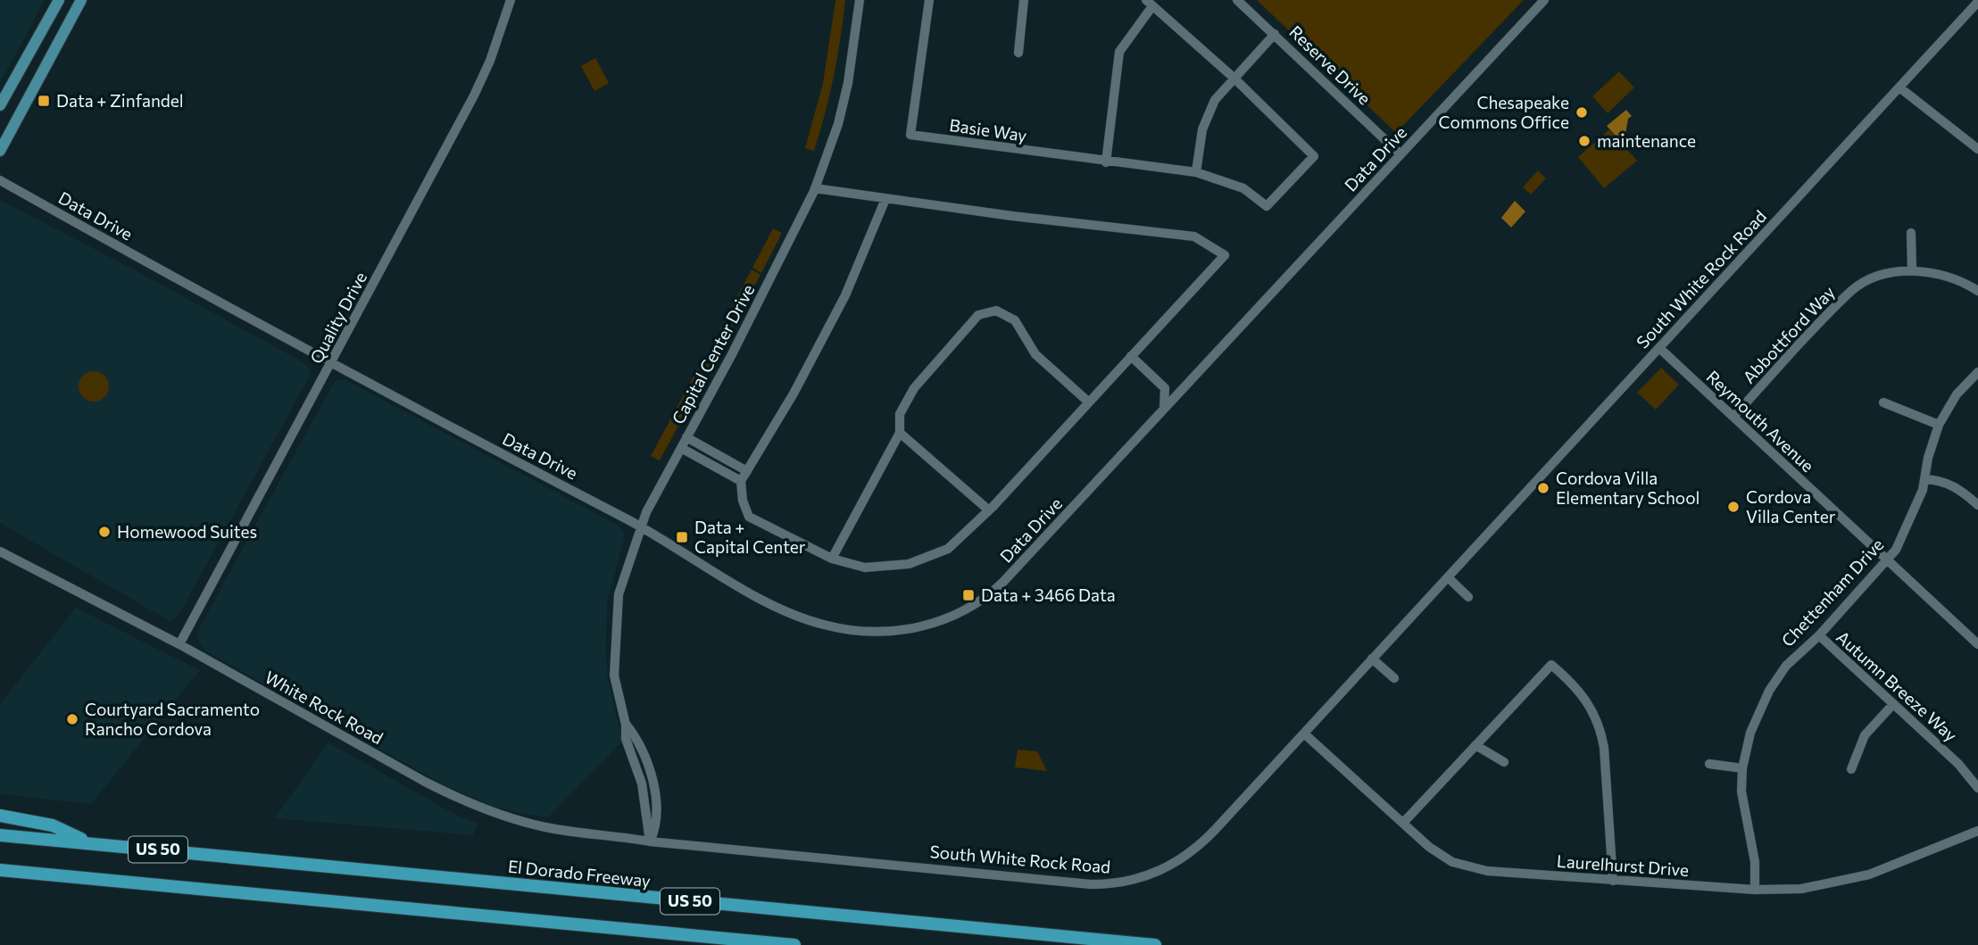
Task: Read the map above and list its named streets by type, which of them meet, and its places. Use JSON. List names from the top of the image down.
{
  "streets": {
    "highway": ["US 50", "El Dorado Freeway"],
    "street": [
      "Reserve Drive",
      "Basie Way",
      "Data Drive",
      "South White Rock Road",
      "Quality Drive",
      "Abbottford Way",
      "Capital Center Drive",
      "Reymouth Avenue",
      "Chettenham Drive",
      "Autumn Breeze Way",
      "White Rock Road",
      "Laurelhurst Drive"
    ]
  },
  "crossings": [
    ["Reserve Drive", "Data Drive"],
    ["Data Drive", "Quality Drive"],
    ["Data Drive", "Capital Center Drive"],
    ["South White Rock Road", "Capital Center Drive"],
    ["South White Rock Road", "Reymouth Avenue"],
    ["South White Rock Road", "White Rock Road"],
    ["South White Rock Road", "Laurelhurst Drive"],
    ["Quality Drive", "White Rock Road"],
    ["Abbottford Way", "Reymouth Avenue"],
    ["Capital Center Drive", "White Rock Road"],
    ["Reymouth Avenue", "Chettenham Drive"],
    ["Chettenham Drive", "Autumn Breeze Way"],
    ["Chettenham Drive", "Laurelhurst Drive"]
  ],
  "places": {
    "transit": ["Data + Zinfandel", "Data + Capital Center", "Data + 3466 Data"],
    "other": [
      "Chesapeake Commons Office",
      "maintenance",
      "Cordova Villa Elementary School",
      "Cordova Villa Center",
      "Homewood Suites",
      "Courtyard Sacramento Rancho Cordova"
    ]
  }
}
